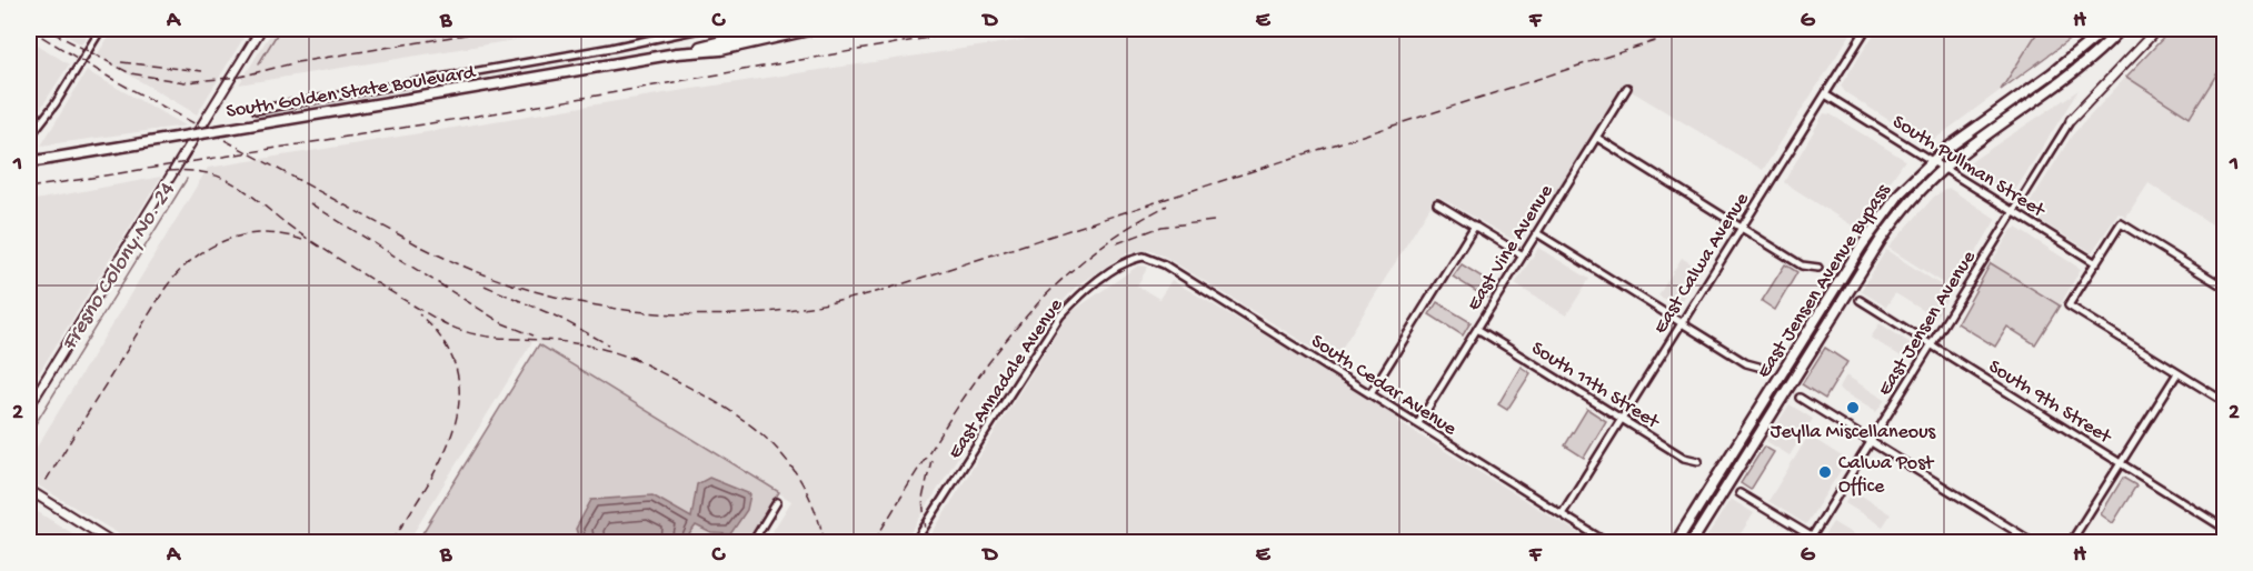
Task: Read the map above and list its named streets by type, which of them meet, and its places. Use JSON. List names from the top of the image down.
{
  "streets": {
    "main road": ["South Golden State Boulevard", "East Jensen Avenue Bypass"],
    "street": [
      "South Pullman Street",
      "East Vine Avenue",
      "East Calwa Avenue",
      "East Jensen Avenue",
      "East Annadale Avenue",
      "South Cedar Avenue",
      "South 11th Street",
      "South 9th Street"
    ]
  },
  "crossings": [
    ["South Pullman Street", "East Calwa Avenue"],
    ["South Pullman Street", "East Jensen Avenue Bypass"],
    ["South Pullman Street", "East Jensen Avenue"],
    ["East Vine Avenue", "South Cedar Avenue"],
    ["East Vine Avenue", "South 11th Street"],
    ["East Calwa Avenue", "South Cedar Avenue"],
    ["East Calwa Avenue", "South 11th Street"],
    ["East Jensen Avenue", "South 9th Street"],
    ["East Annadale Avenue", "South Cedar Avenue"]
  ],
  "water": ["Fresno Colony No. 24"],
  "places": ["Jeylla Miscellaneous", "Calwa Post Office"],
  "grid": {
    "columns": [
      "A",
      "B",
      "C",
      "D",
      "E",
      "F",
      "G",
      "H"
    ],
    "rows": ["1", "2"]
  }
}
